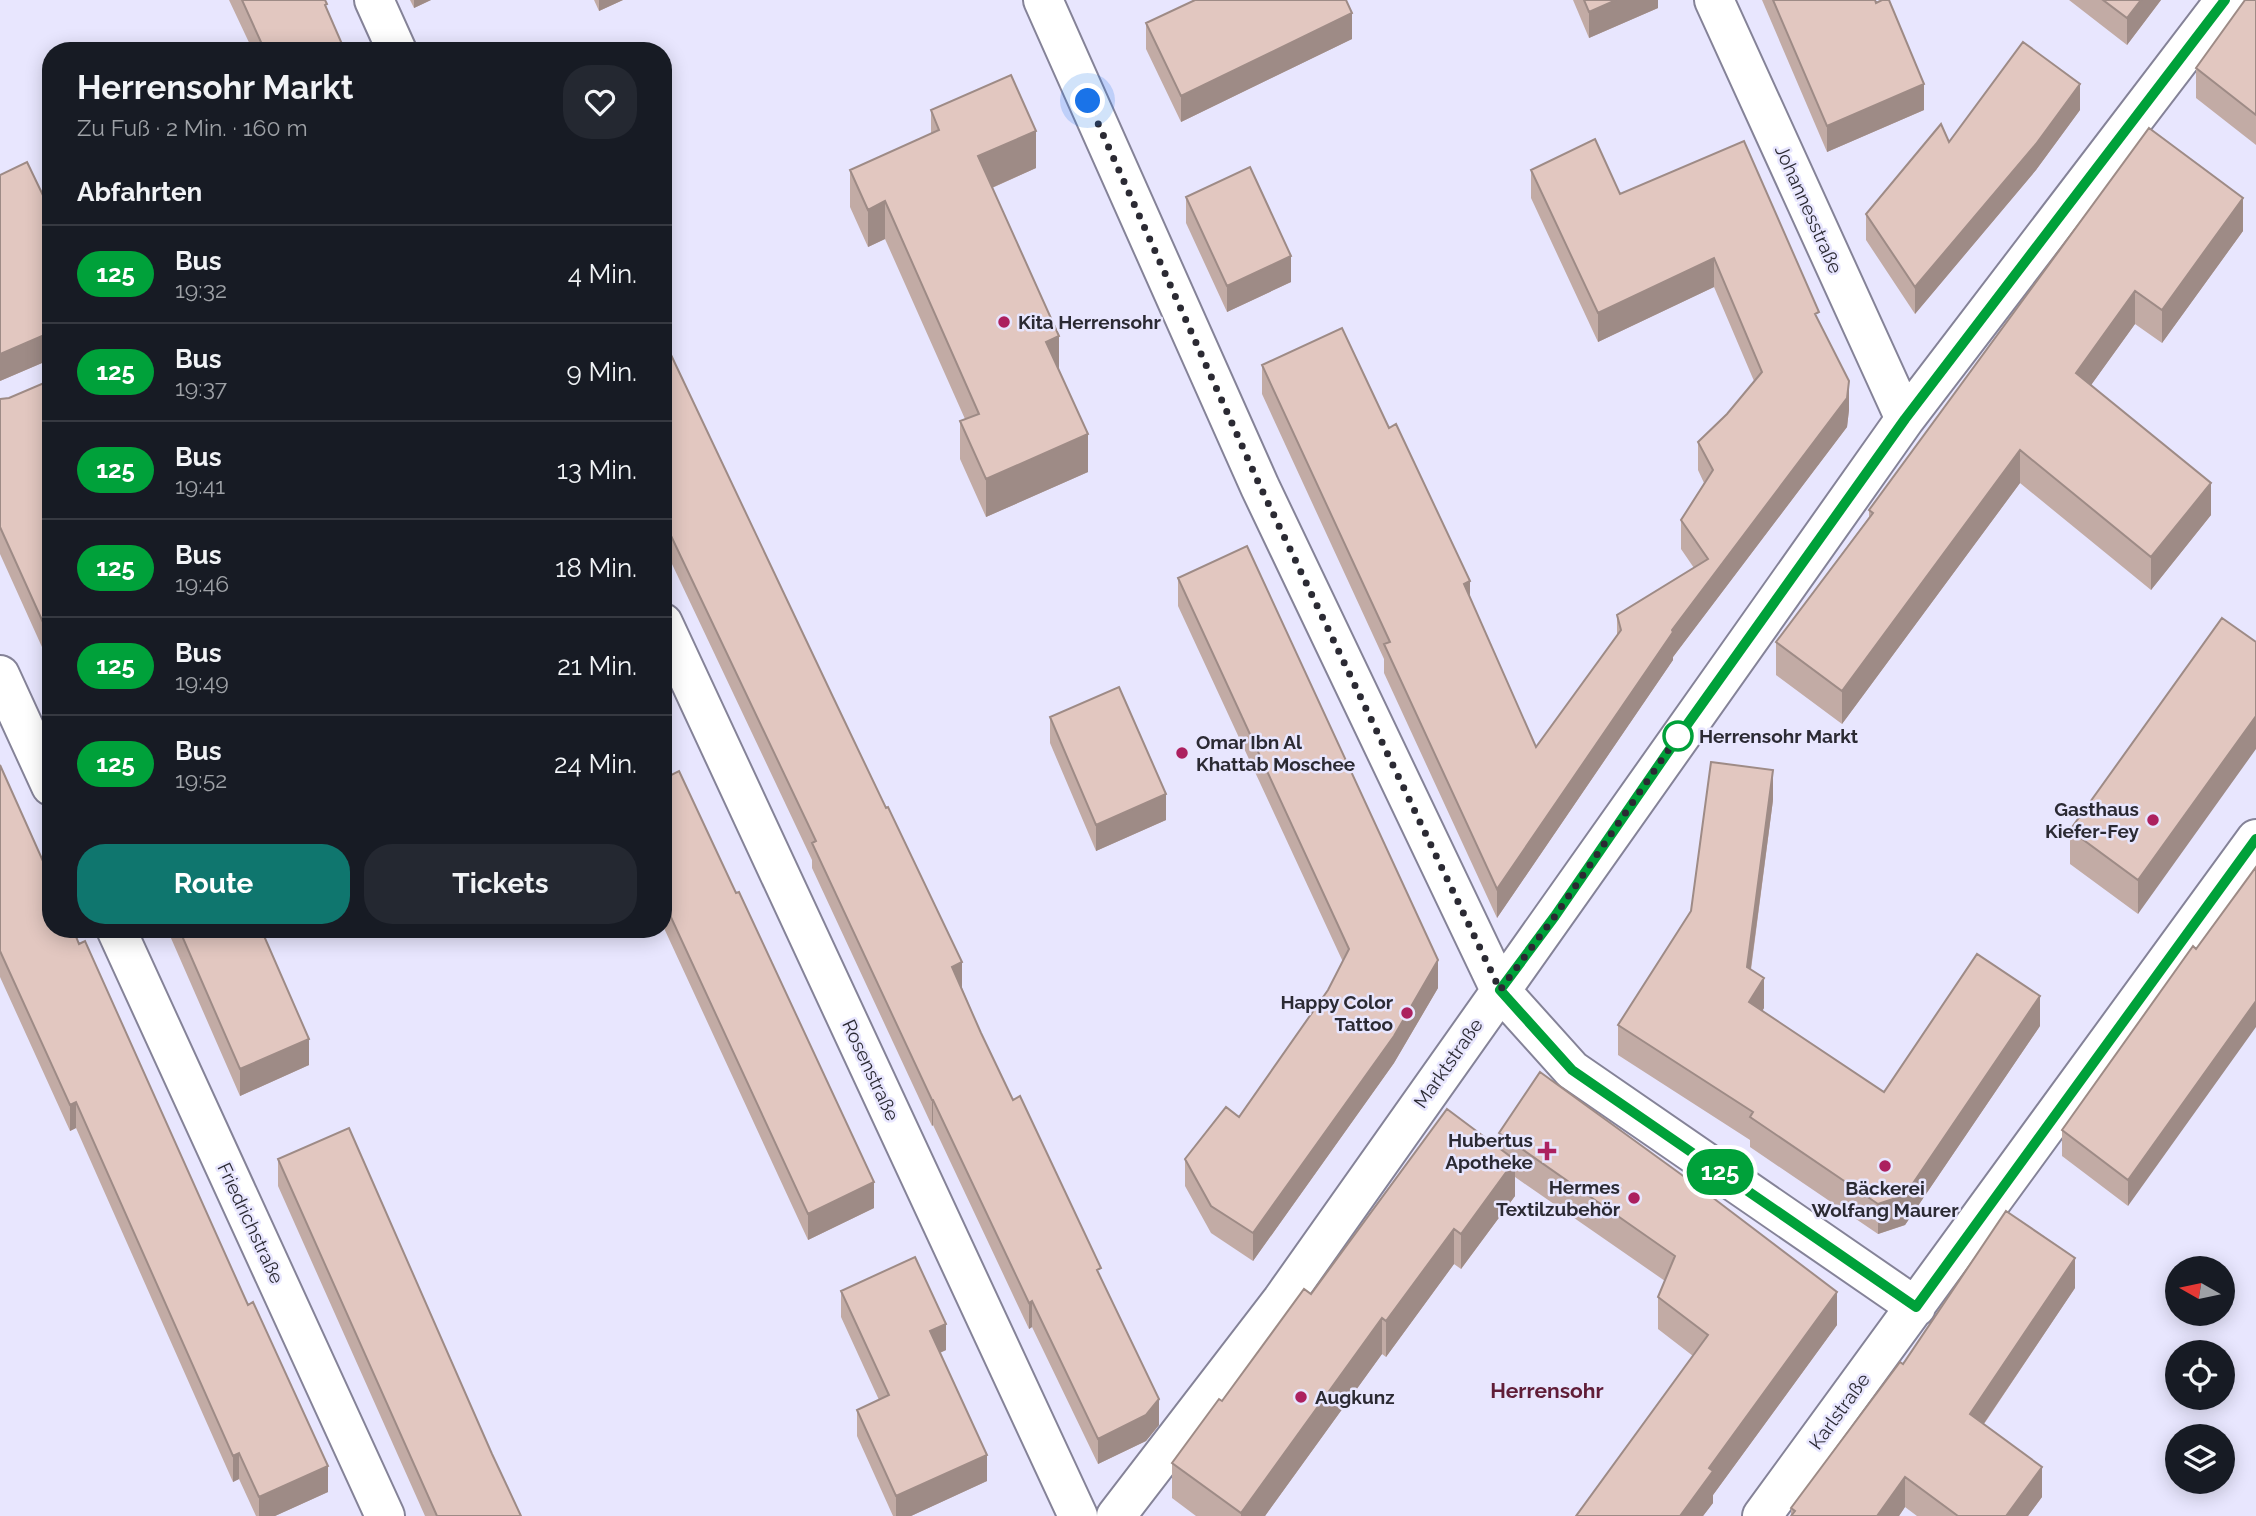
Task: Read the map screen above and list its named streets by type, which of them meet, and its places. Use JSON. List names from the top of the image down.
{
  "streets": {
    "street": [
      "Johannesstraße",
      "Marktstraße",
      "Rosenstraße",
      "Friedrichstraße",
      "Karlstraße"
    ]
  },
  "crossings": [
    ["Johannesstraße", "Marktstraße"]
  ],
  "districts": ["Herrensohr"],
  "places": {
    "other": [
      "Kita Herrensohr",
      "Herrensohr Markt",
      "Omar Ibn Al Khattab Moschee",
      "Gasthaus Kiefer-Fey",
      "Happy Color Tattoo",
      "Bäckerei Wolfang Maurer",
      "Hermes Textilzubehör",
      "Augkunz"
    ],
    "health": ["Hubertus Apotheke"]
  },
  "lines": ["bus line 125"],
  "north": "left",
  "page": {
    "on_map": "125",
    "heading": [
      ["Herrensohr Markt", "Zu Fuß · 2 Min. · 160 m"],
      "Abfahrten"
    ],
    "list": [
      {
        "mark": "125",
        "name": "Bus",
        "note": "19:32",
        "value": "4 Min."
      },
      {
        "mark": "125",
        "name": "Bus",
        "note": "19:37",
        "value": "9 Min."
      },
      {
        "mark": "125",
        "name": "Bus",
        "note": "19:41",
        "value": "13 Min."
      },
      {
        "mark": "125",
        "name": "Bus",
        "note": "19:46",
        "value": "18 Min."
      },
      {
        "mark": "125",
        "name": "Bus",
        "note": "19:49",
        "value": "21 Min."
      },
      {
        "mark": "125",
        "name": "Bus",
        "note": "19:52",
        "value": "24 Min."
      }
    ],
    "buttons": ["Route", "Tickets"]
  }
}
